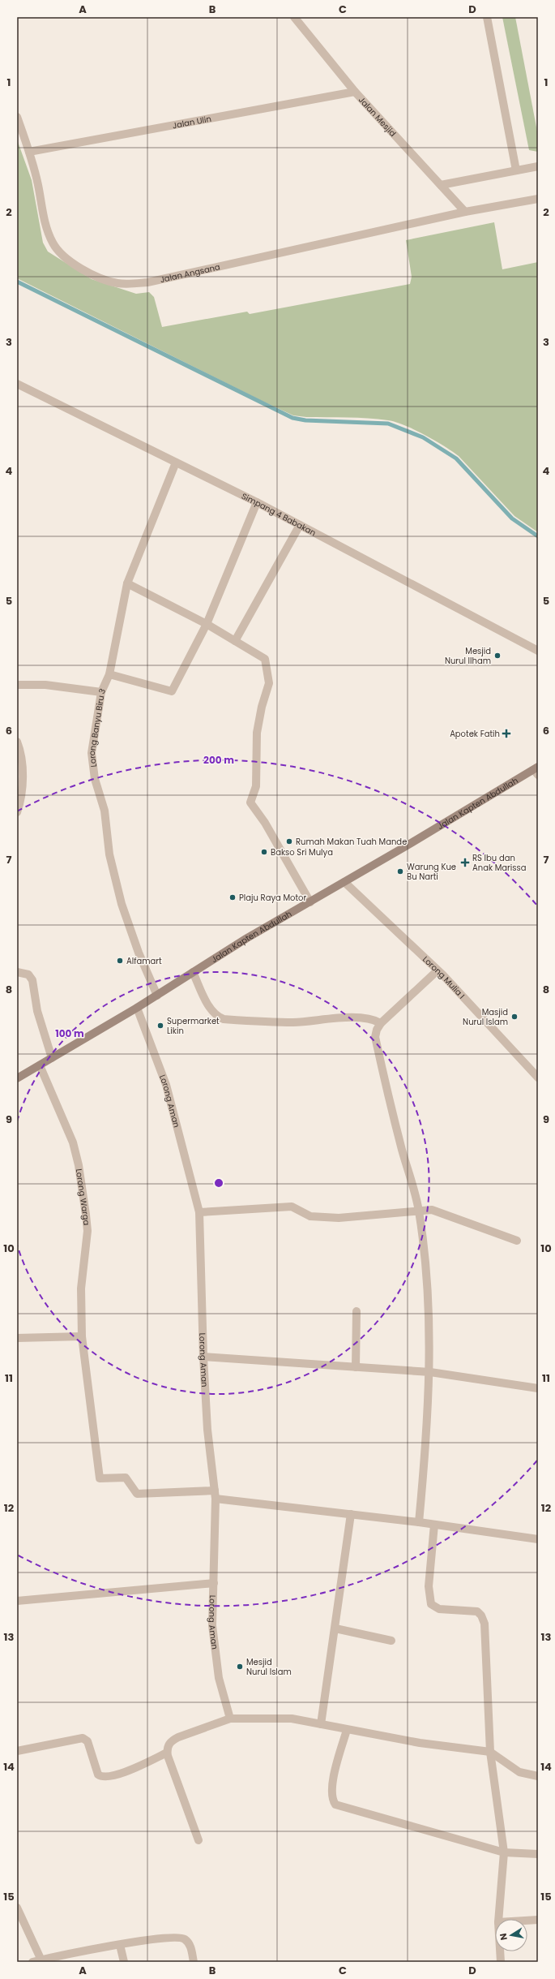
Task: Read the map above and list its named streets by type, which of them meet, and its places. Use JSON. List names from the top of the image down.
{
  "streets": {
    "main road": ["Jalan Kapten Abdullah"],
    "street": [
      "Jalan Mesjid",
      "Jalan Ulin",
      "Jalan Angsana",
      "Simpang 4 Babakan",
      "Lorong Banyu Biru 3",
      "Lorong Mulia I",
      "Lorong Aman",
      "Lorong Warga"
    ]
  },
  "crossings": [
    ["Jalan Mesjid", "Jalan Ulin"],
    ["Jalan Mesjid", "Jalan Angsana"],
    ["Jalan Ulin", "Jalan Angsana"],
    ["Simpang 4 Babakan", "Lorong Banyu Biru 3"],
    ["Lorong Banyu Biru 3", "Jalan Kapten Abdullah"],
    ["Jalan Kapten Abdullah", "Lorong Mulia I"],
    ["Jalan Kapten Abdullah", "Lorong Aman"],
    ["Jalan Kapten Abdullah", "Lorong Warga"],
    ["Lorong Aman", "Lorong Warga"]
  ],
  "places": {
    "other": [
      "Mesjid Nurul Ilham",
      "Rumah Makan Tuah Mande",
      "Bakso Sri Mulya",
      "Warung Kue Bu Narti",
      "Plaju Raya Motor",
      "Alfamart",
      "Masjid Nurul Islam",
      "Supermarket Likin",
      "Mesjid Nurul Islam"
    ],
    "health": ["Apotek Fatih", "RS Ibu dan Anak Marissa"]
  },
  "north": "left",
  "grid": {
    "columns": [
      "A",
      "B",
      "C",
      "D"
    ],
    "rows": [
      "1",
      "2",
      "3",
      "4",
      "5",
      "6",
      "7",
      "8",
      "9",
      "10",
      "11",
      "12",
      "13",
      "14",
      "15"
    ]
  },
  "rings": ["200 m", "100 m"]
}
